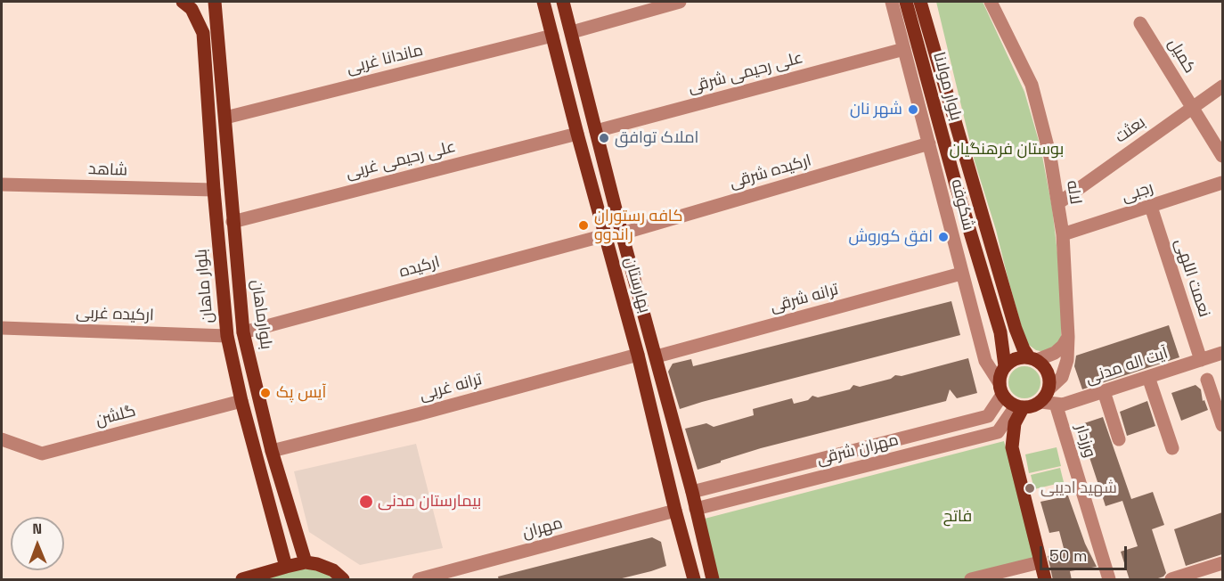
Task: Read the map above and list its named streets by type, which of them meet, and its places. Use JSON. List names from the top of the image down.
{
  "streets": {
    "main road": [
      "بلوار مولانا",
      "بهارستان",
      "بلوار ماهان",
      "بلوارماهان"
    ],
    "street": [
      "کمیل",
      "ماندانا غربی",
      "علی رحیمی شرقی",
      "بعثت",
      "علی رحیمی غربی",
      "شاهد",
      "ارکیده شرقی",
      "لاله",
      "رجبی",
      "شکوفه",
      "ارکیده",
      "نعمت اللهی",
      "ترانه شرقی",
      "ارکیده غربی",
      "آیت اله مدنی",
      "ترانه غربی",
      "گلشن",
      "ورزدار",
      "مهران شرقی",
      "مهران"
    ]
  },
  "crossings": [
    ["کمیل", "بعثت"],
    ["ماندانا غربی", "بهارستان"],
    ["ماندانا غربی", "بلوارماهان"],
    ["علی رحیمی شرقی", "شکوفه"],
    ["علی رحیمی شرقی", "بهارستان"],
    ["بلوار مولانا", "لاله"],
    ["بلوار مولانا", "شکوفه"],
    ["بلوار مولانا", "آیت اله مدنی"],
    ["بلوار مولانا", "مهران شرقی"],
    ["بعثت", "لاله"],
    ["علی رحیمی غربی", "بهارستان"],
    ["علی رحیمی غربی", "بلوارماهان"],
    ["شاهد", "بلوار ماهان"],
    ["ارکیده شرقی", "شکوفه"],
    ["ارکیده شرقی", "بهارستان"],
    ["لاله", "رجبی"],
    ["لاله", "شکوفه"],
    ["لاله", "آیت اله مدنی"],
    ["لاله", "مهران شرقی"],
    ["رجبی", "نعمت اللهی"],
    ["شکوفه", "ترانه شرقی"],
    ["شکوفه", "آیت اله مدنی"],
    ["شکوفه", "مهران شرقی"],
    ["ارکیده", "بهارستان"],
    ["ارکیده", "بلوارماهان"],
    ["نعمت اللهی", "آیت اله مدنی"],
    ["بهارستان", "ترانه شرقی"],
    ["بهارستان", "ترانه غربی"],
    ["بهارستان", "مهران شرقی"],
    ["بهارستان", "مهران"],
    ["بلوار ماهان", "ارکیده غربی"],
    ["بلوار ماهان", "گلشن"],
    ["بلوارماهان", "ترانه غربی"],
    ["آیت اله مدنی", "ورزدار"],
    ["آیت اله مدنی", "مهران شرقی"]
  ],
  "parks": ["بوستان فرهنگیان", "فاتح"],
  "places": [
    "شهر نان",
    "املاک توافق",
    "کافه رستوران راندوو",
    "افق کوروش",
    "آیس پک",
    "شهید ادیبی",
    "بیمارستان مدنی"
  ],
  "scale_bar": "50 m",
  "north": "top"
}
